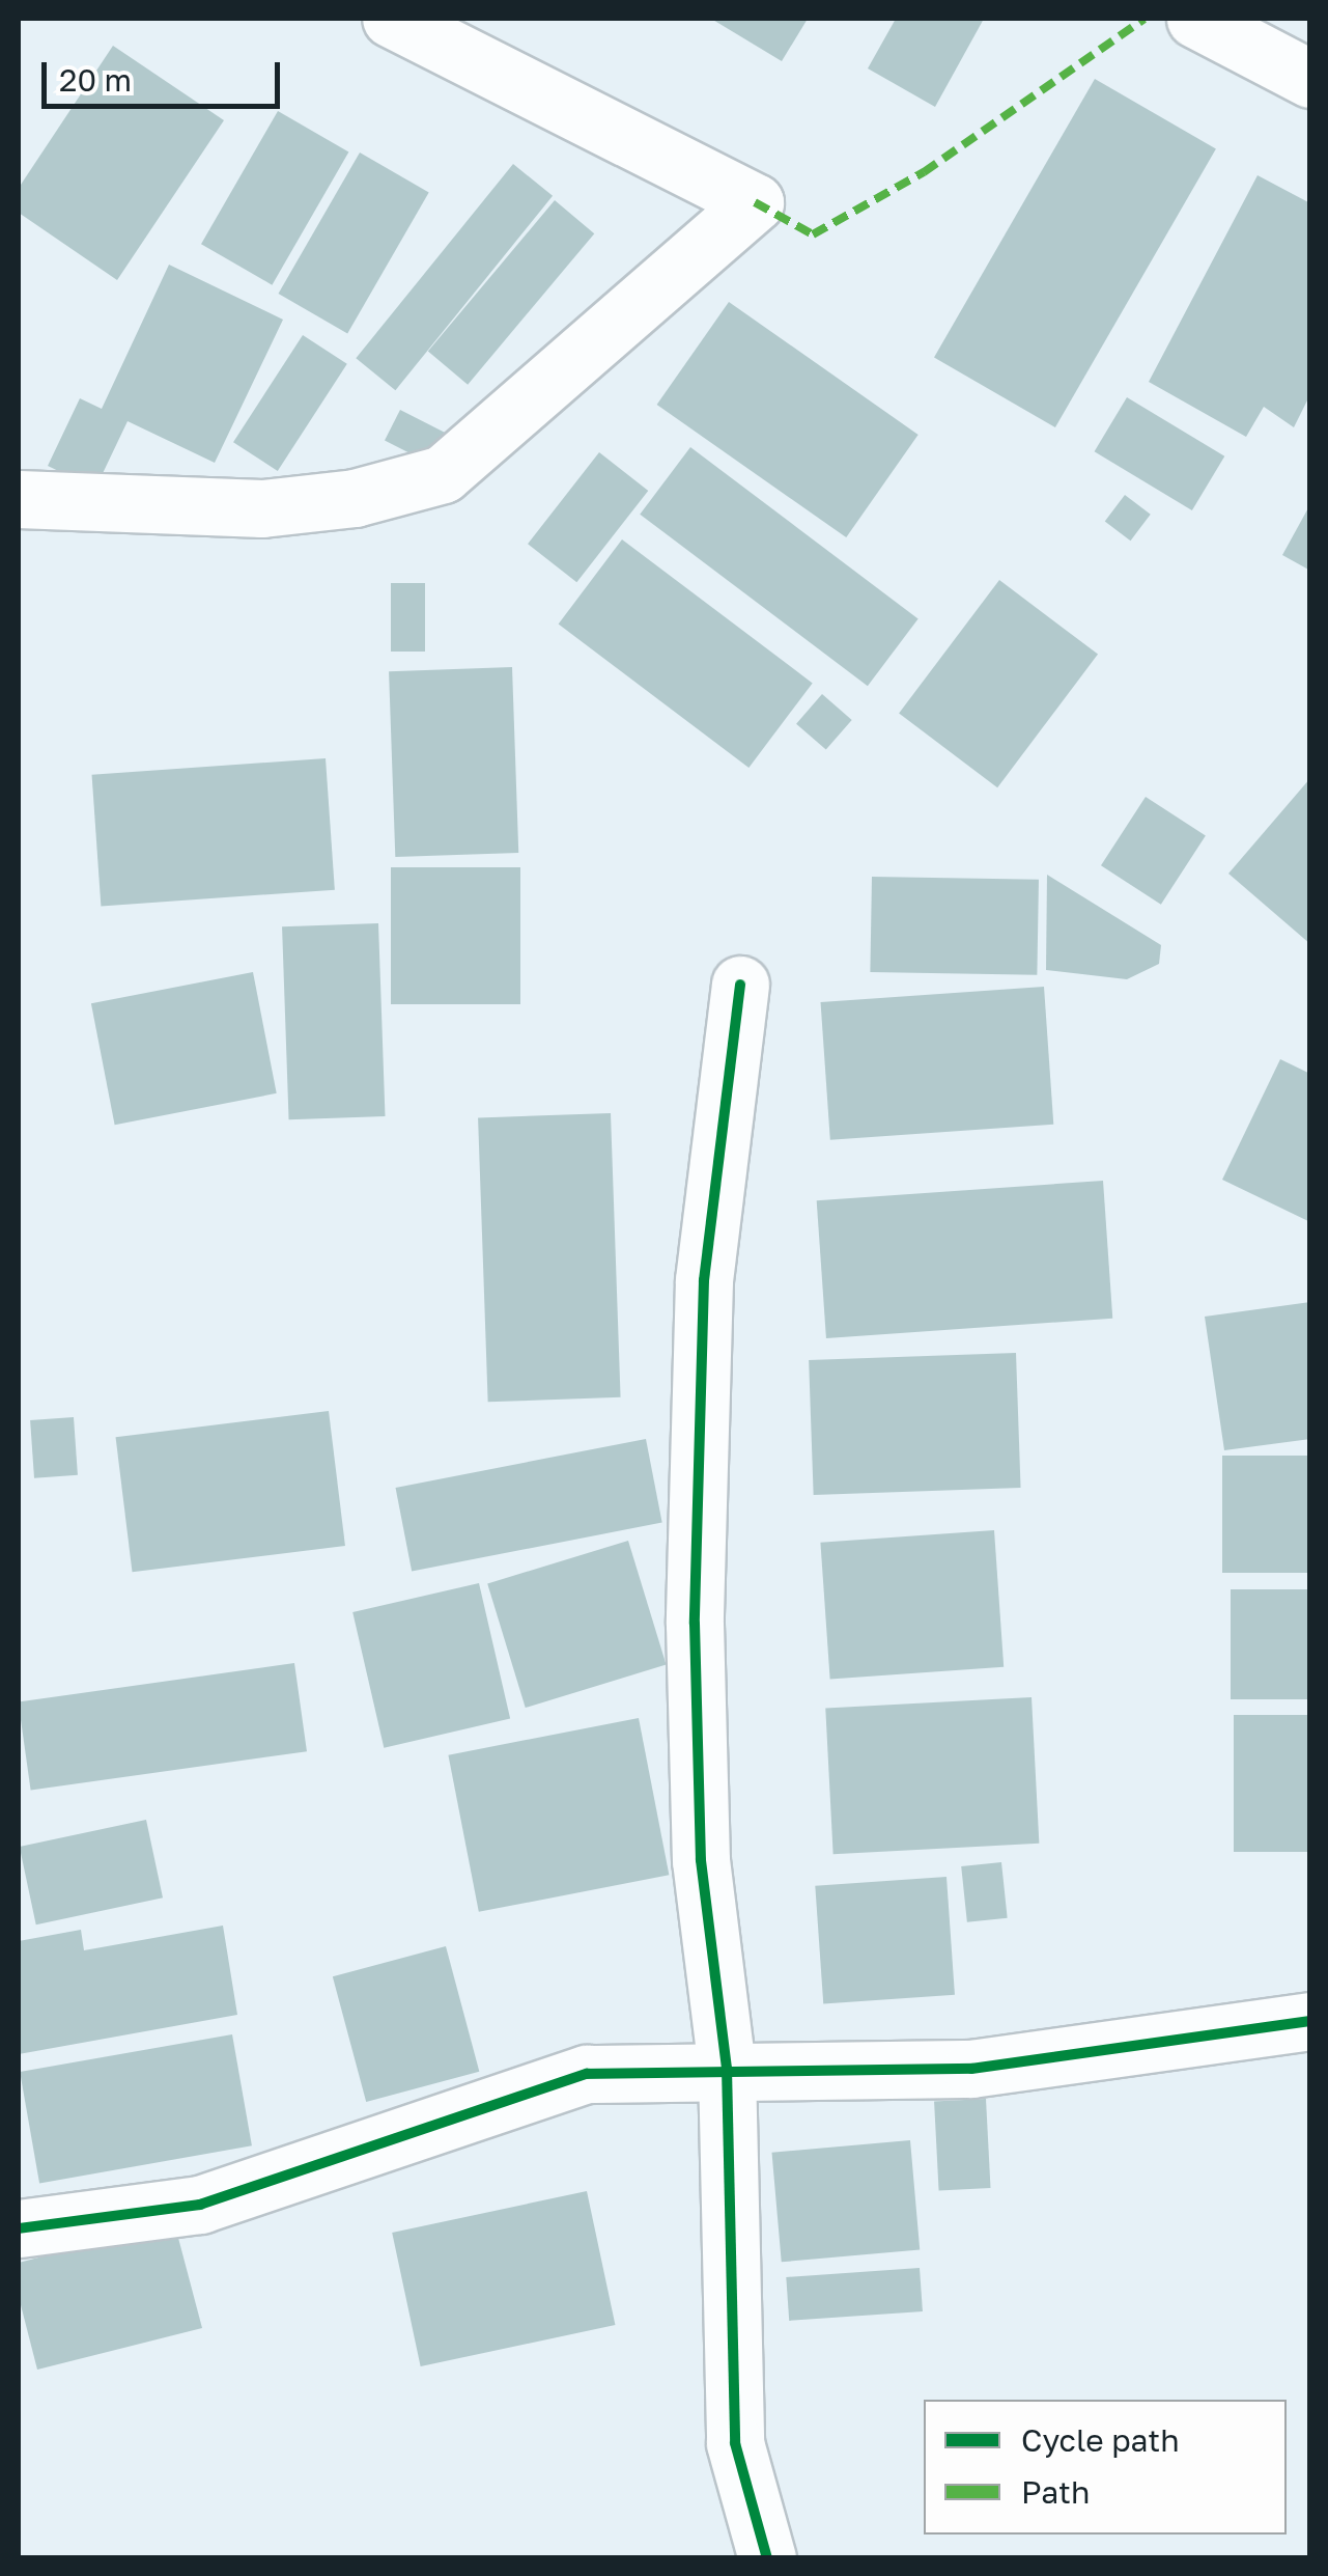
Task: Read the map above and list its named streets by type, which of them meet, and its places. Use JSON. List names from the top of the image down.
{
  "legend": ["Cycle path", "Path"],
  "scale_bar": "20 m"
}
